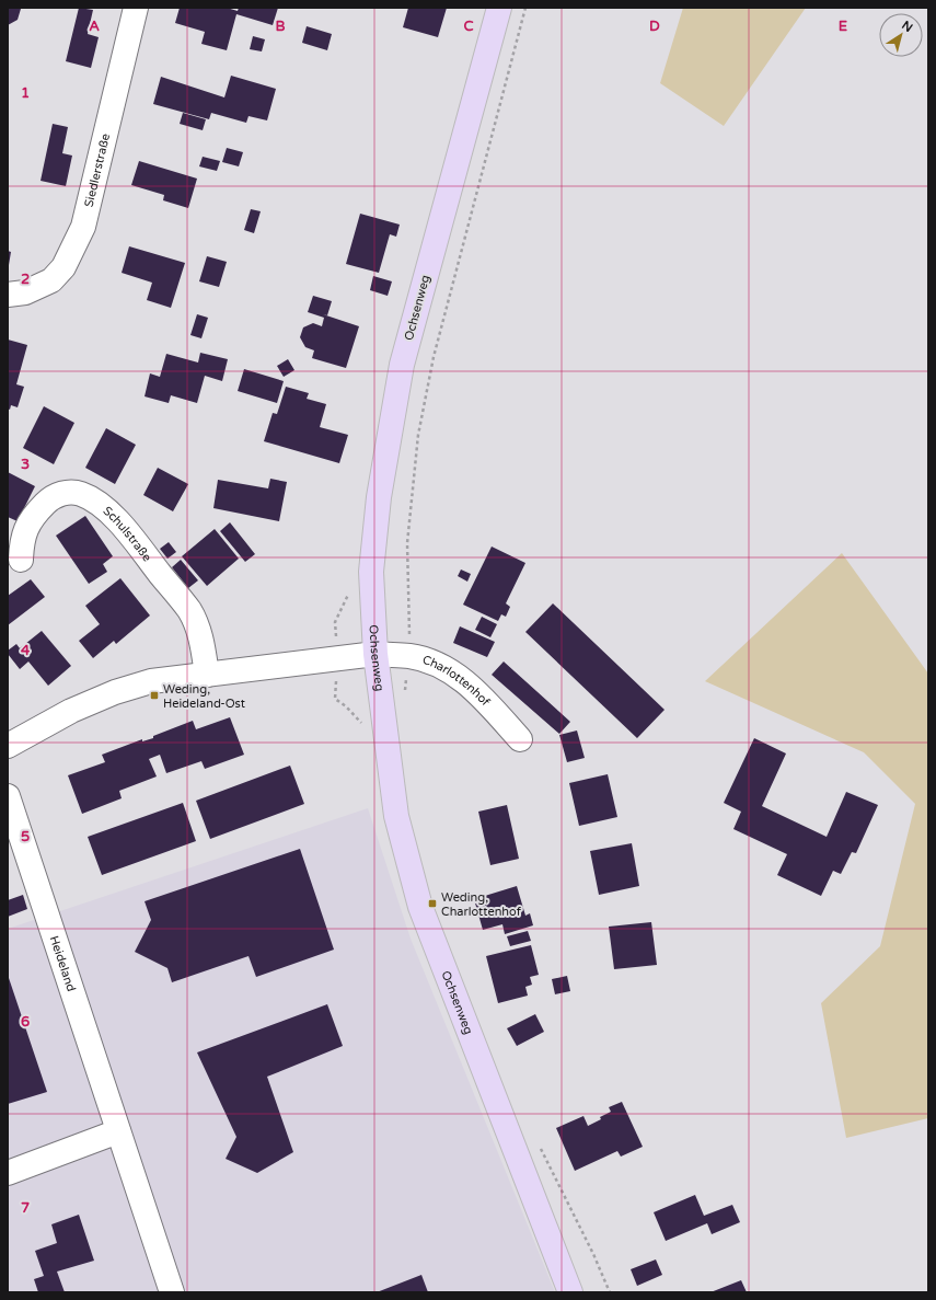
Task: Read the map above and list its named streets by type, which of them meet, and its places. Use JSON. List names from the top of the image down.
{
  "streets": {
    "main road": ["Ochsenweg"],
    "street": [
      "Siedlerstraße",
      "Schulstraße",
      "Charlottenhof",
      "Heideland"
    ]
  },
  "crossings": [
    ["Ochsenweg", "Charlottenhof"]
  ],
  "places": {
    "transit": ["Weding, Heideland-Ost", "Weding, Charlottenhof"]
  },
  "north": "top right",
  "grid": {
    "columns": [
      "A",
      "B",
      "C",
      "D",
      "E"
    ],
    "rows": [
      "1",
      "2",
      "3",
      "4",
      "5",
      "6",
      "7"
    ]
  }
}
